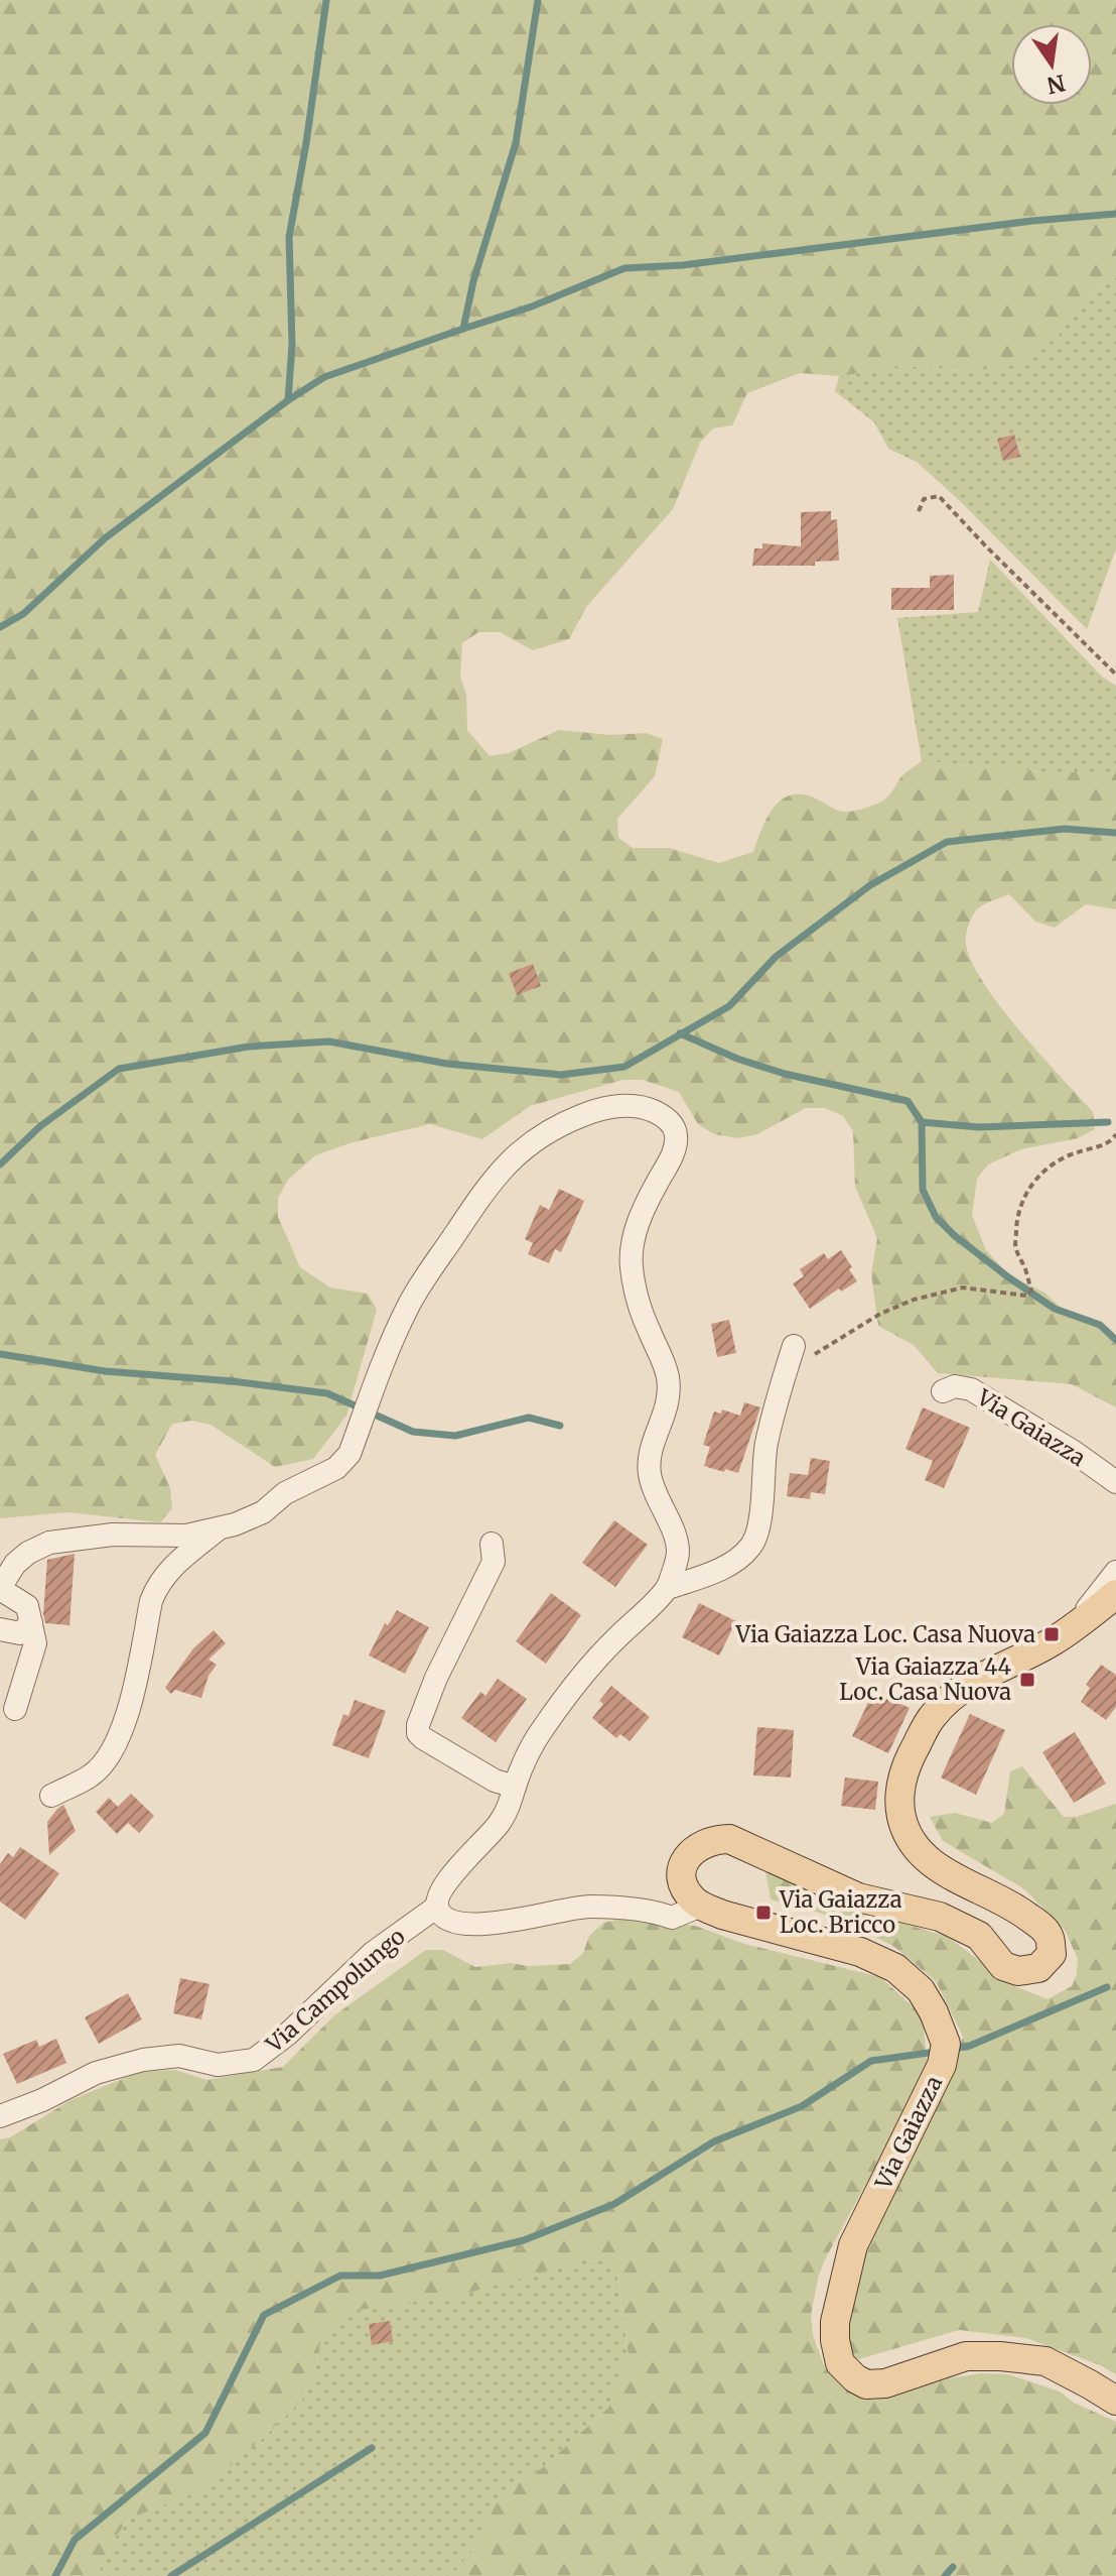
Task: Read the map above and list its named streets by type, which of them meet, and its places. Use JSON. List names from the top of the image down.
{
  "streets": {
    "main road": ["Via Gaiazza"],
    "street": ["Via Campolungo"]
  },
  "places": {
    "transit": ["Via Gaiazza Loc. Casa Nuova", "Via Gaiazza 44 Loc. Casa Nuova", "Via Gaiazza Loc. Bricco"]
  },
  "north": "bottom"
}
